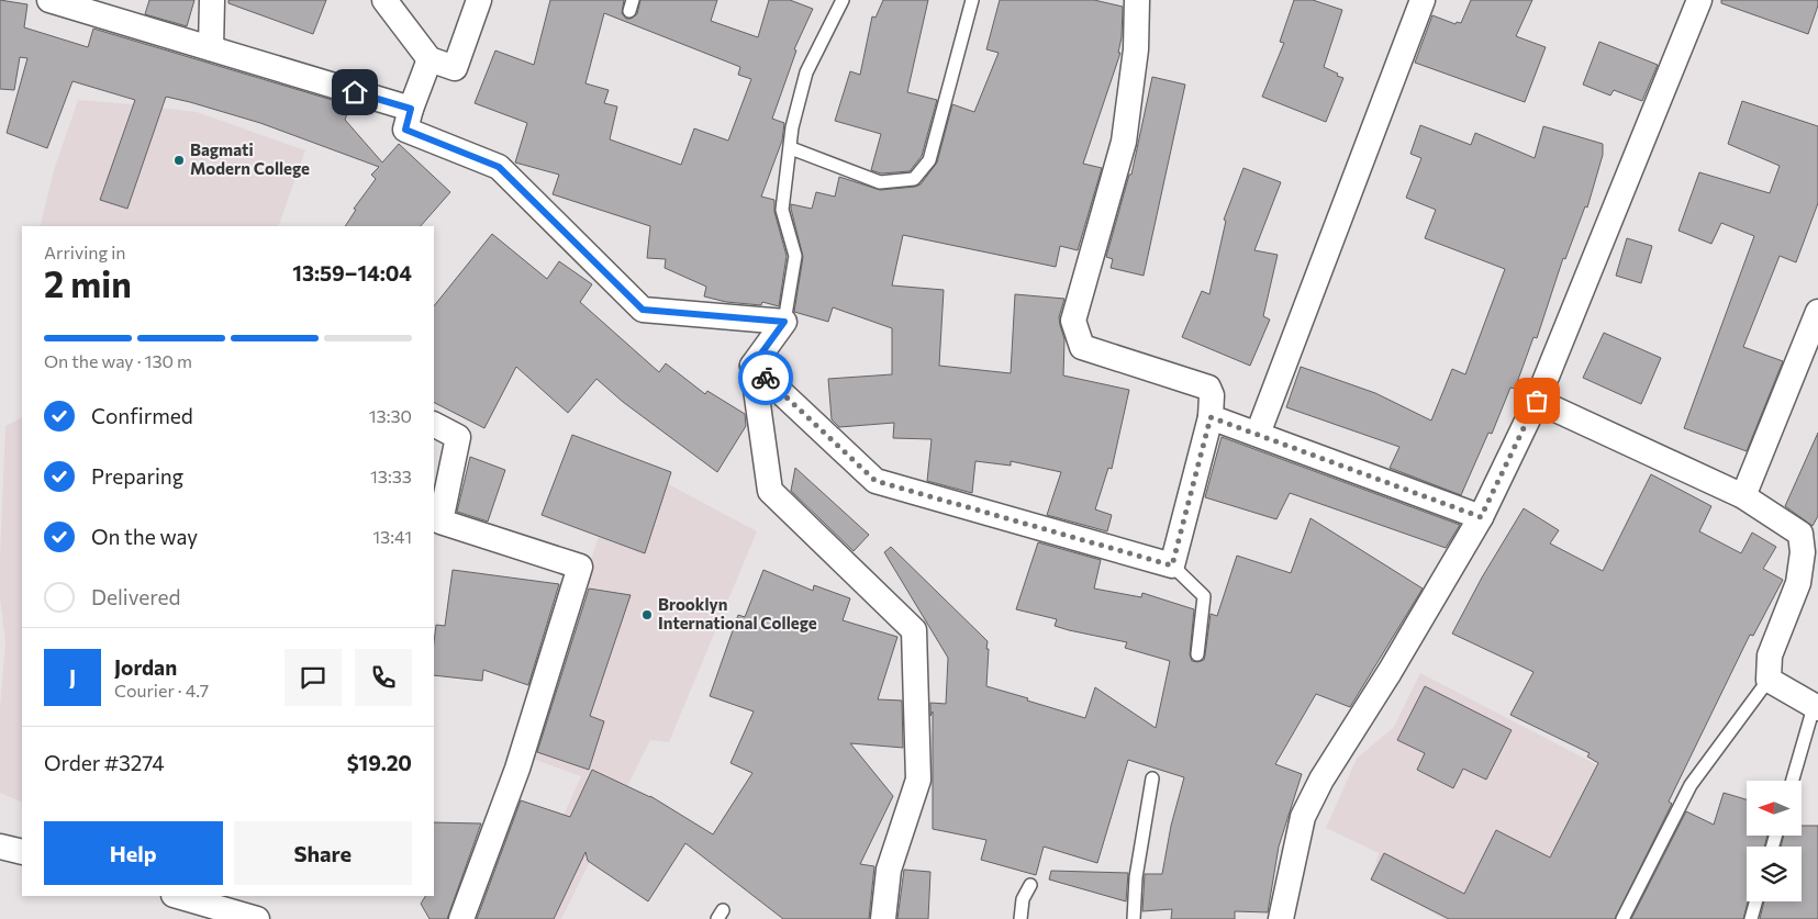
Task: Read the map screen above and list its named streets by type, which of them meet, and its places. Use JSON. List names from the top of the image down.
{
  "places": ["Bagmati Modern College", "Brooklyn International College"],
  "north": "left",
  "page": {
    "heading": ["2 min", "Arriving in", "13:59–14:04"],
    "panel": [
      "Jordan",
      "Courier · 4.7",
      "Order #3274",
      "$19.20"
    ],
    "bar": "On the way · 130 m",
    "list": [
      ["Confirmed", "13:30"],
      ["Preparing", "13:33"],
      ["On the way", "13:41"],
      "Delivered"
    ],
    "round": "J",
    "buttons": ["Help", "Share"]
  }
}
